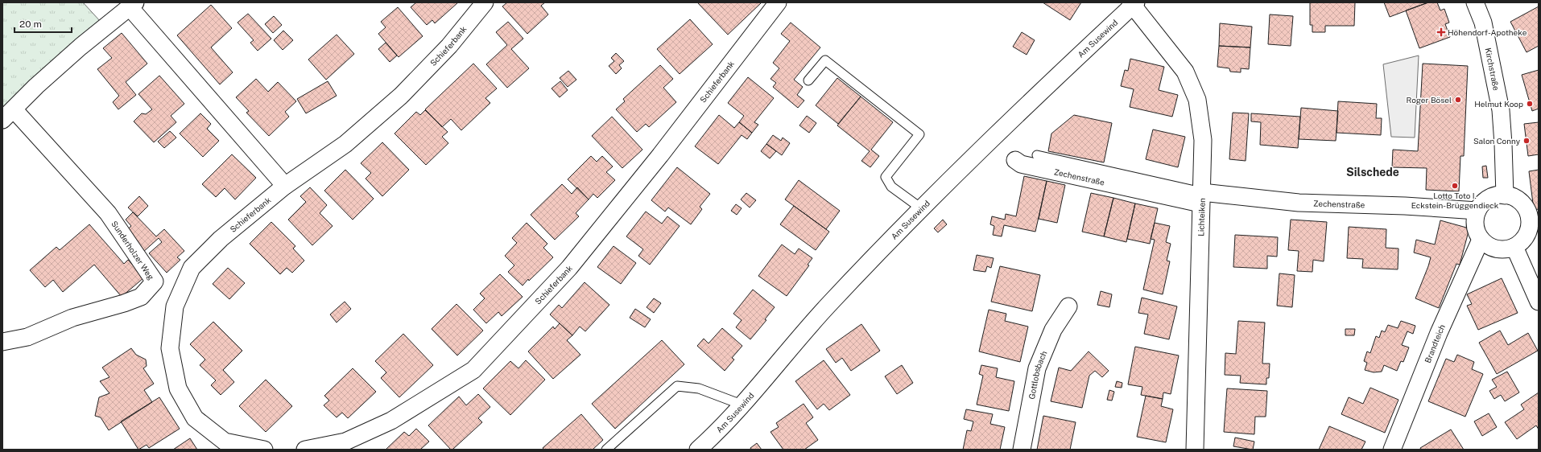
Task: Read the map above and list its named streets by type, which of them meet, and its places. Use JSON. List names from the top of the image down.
{
  "streets": {
    "street": [
      "Am Susewind",
      "Schieferbank",
      "Kirchstraße",
      "Zechenstraße",
      "Lichteiken",
      "Sunderholzer Weg",
      "Brandteich",
      "Gottlobsbach"
    ]
  },
  "crossings": [
    ["Am Susewind", "Lichteiken"],
    ["Schieferbank", "Sunderholzer Weg"],
    ["Kirchstraße", "Zechenstraße"],
    ["Kirchstraße", "Brandteich"],
    ["Zechenstraße", "Lichteiken"],
    ["Zechenstraße", "Brandteich"]
  ],
  "districts": ["Silschede"],
  "places": {
    "health": ["Höhendorf-Apotheke"],
    "other": [
      "Roger Bösel",
      "Helmut Koop",
      "Salon Conny",
      "Lotto Toto I. Eckstein-Brüggendieck"
    ]
  },
  "scale_bar": "20 m"
}
